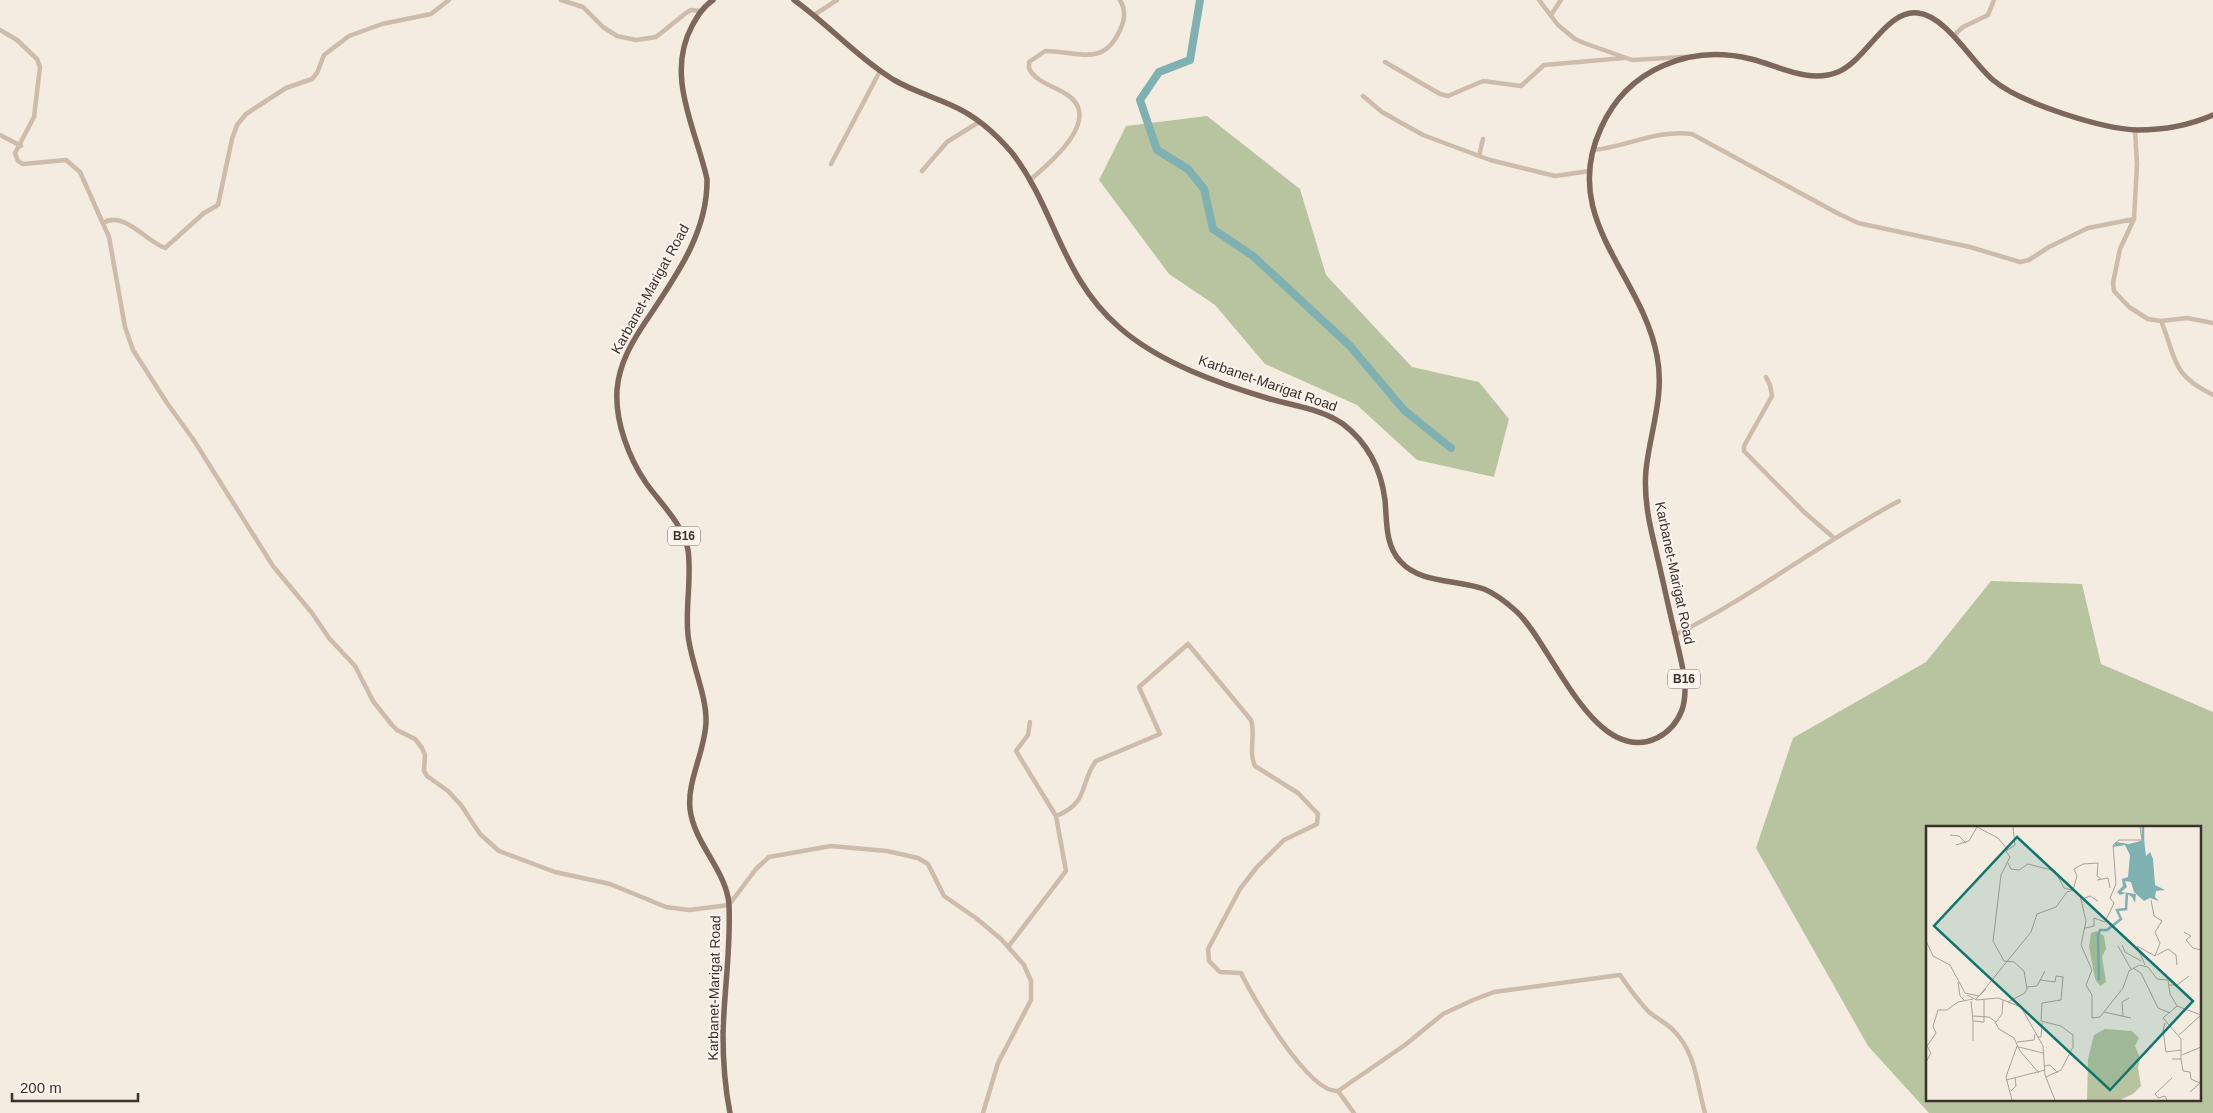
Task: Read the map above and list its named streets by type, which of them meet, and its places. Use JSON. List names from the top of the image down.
{
  "streets": {
    "main road": ["Karbanet-Marigat Road", "B16"]
  },
  "scale_bar": "200 m"
}
